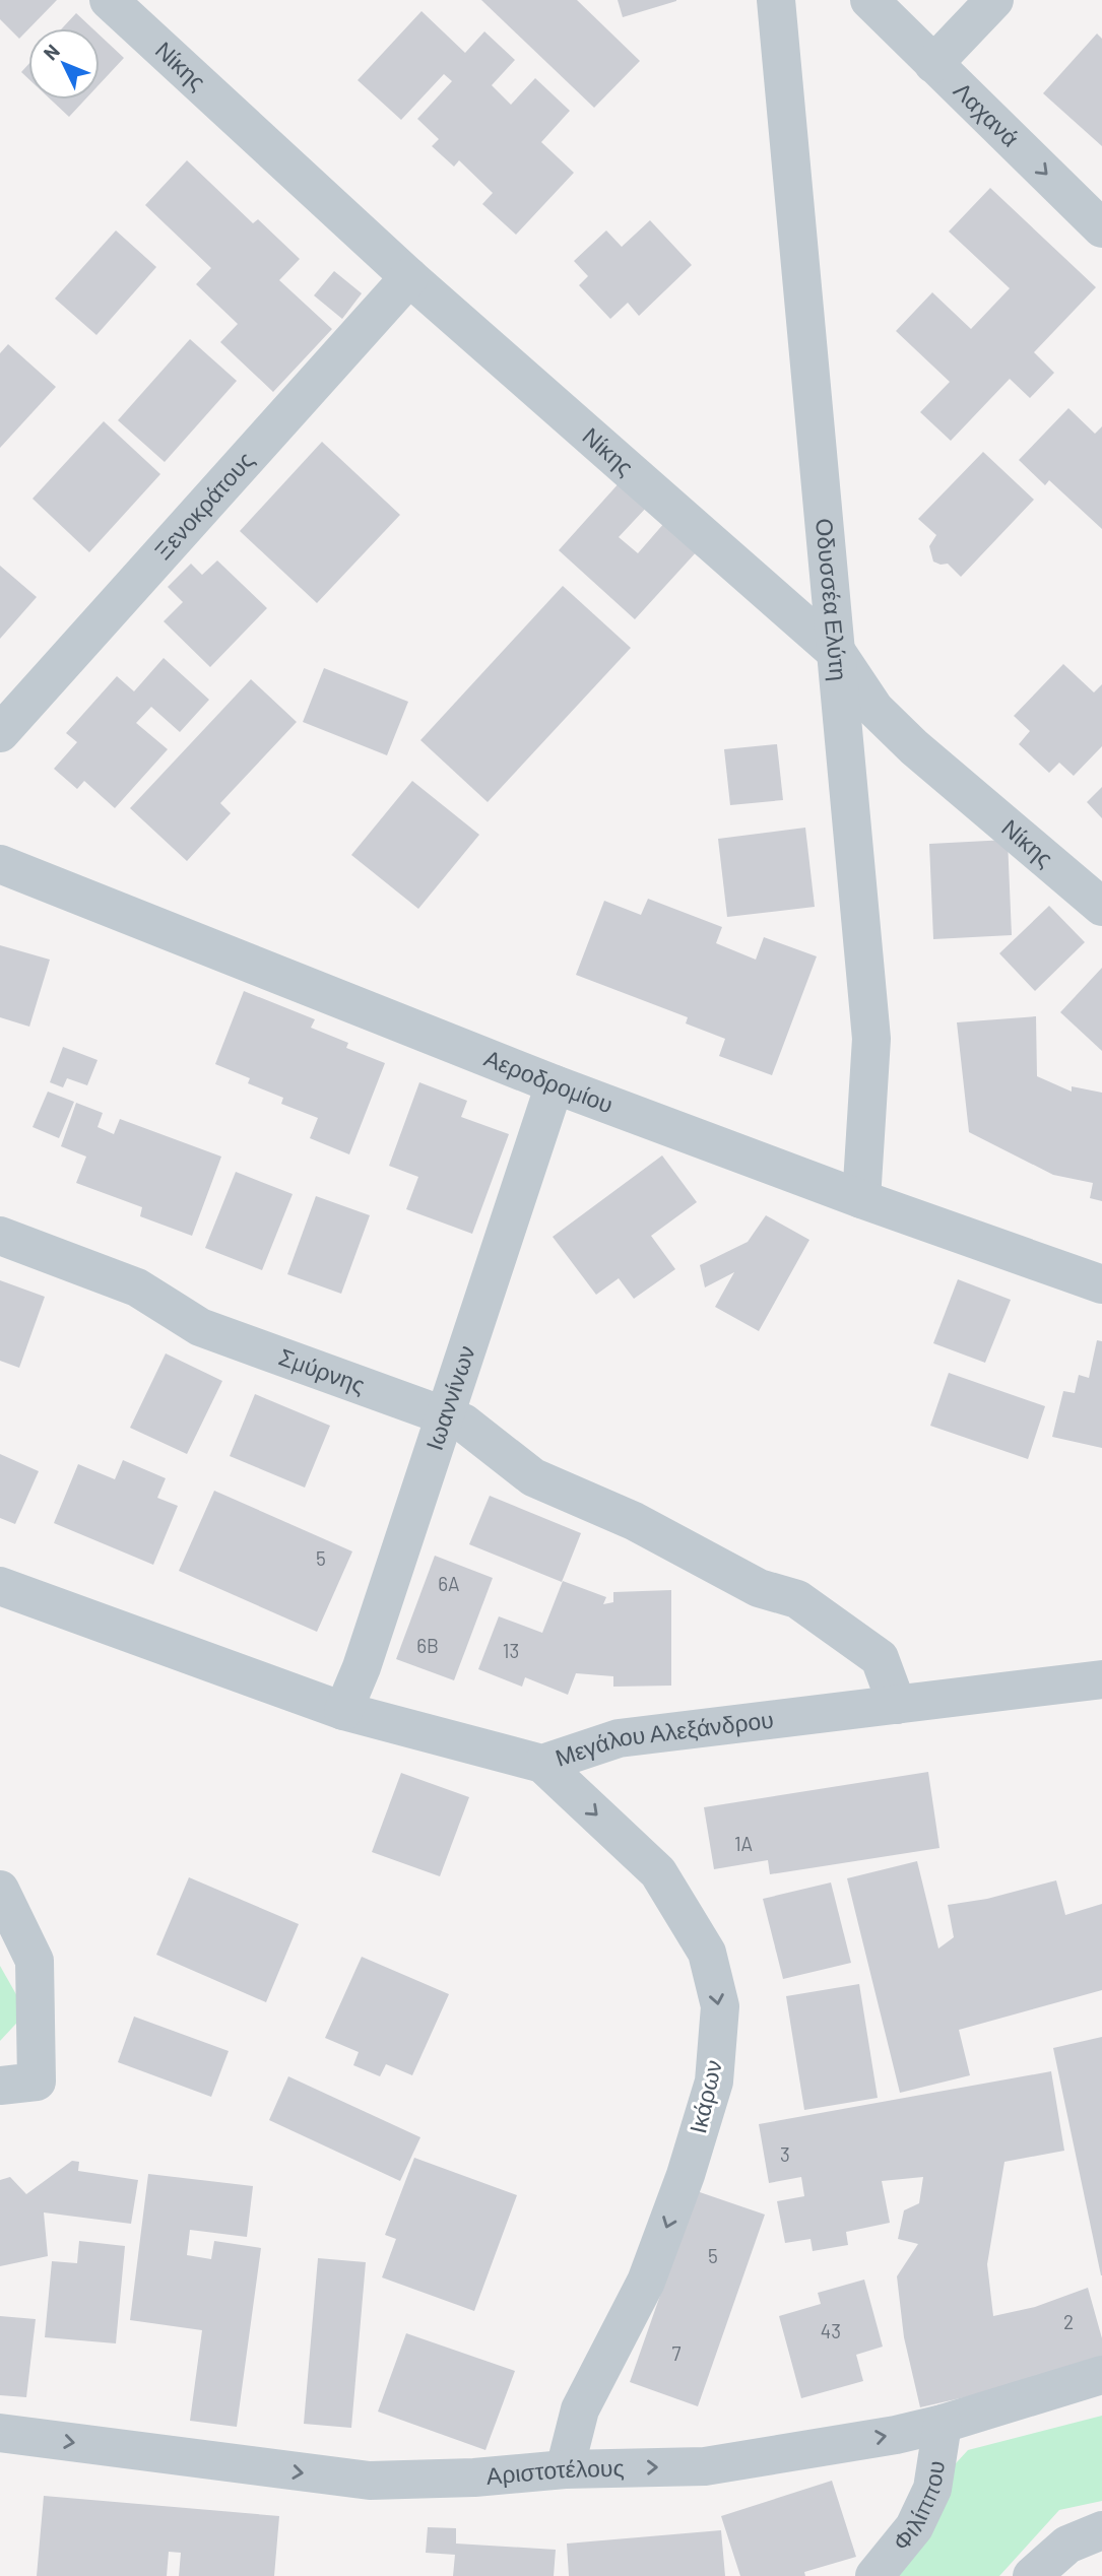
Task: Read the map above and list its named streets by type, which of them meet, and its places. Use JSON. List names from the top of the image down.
{
  "streets": {
    "street": [
      "Νίκης",
      "Λαχανά",
      "Ξενοκράτους",
      "Οδυσσέα Ελύτη",
      "Αεροδρομίου",
      "Σμύρνης",
      "Ιωαννίνων",
      "Μεγάλου Αλεξάνδρου",
      "Ικάρων",
      "Αριστοτέλους",
      "Φιλίππου"
    ]
  },
  "crossings": [
    ["Νίκης", "Ξενοκράτους"],
    ["Νίκης", "Οδυσσέα Ελύτη"],
    ["Οδυσσέα Ελύτη", "Αεροδρομίου"],
    ["Αεροδρομίου", "Ιωαννίνων"],
    ["Σμύρνης", "Ιωαννίνων"],
    ["Σμύρνης", "Μεγάλου Αλεξάνδρου"],
    ["Ιωαννίνων", "Μεγάλου Αλεξάνδρου"],
    ["Μεγάλου Αλεξάνδρου", "Ικάρων"],
    ["Ικάρων", "Αριστοτέλους"],
    ["Αριστοτέλους", "Φιλίππου"]
  ],
  "one_way": ["Λαχανά", "Ικάρων", "Αριστοτέλους"],
  "house_numbers": [
    "5",
    "6A",
    "6B",
    "13",
    "1A",
    "3",
    "5",
    "2",
    "43",
    "7"
  ],
  "north": "top left"
}
